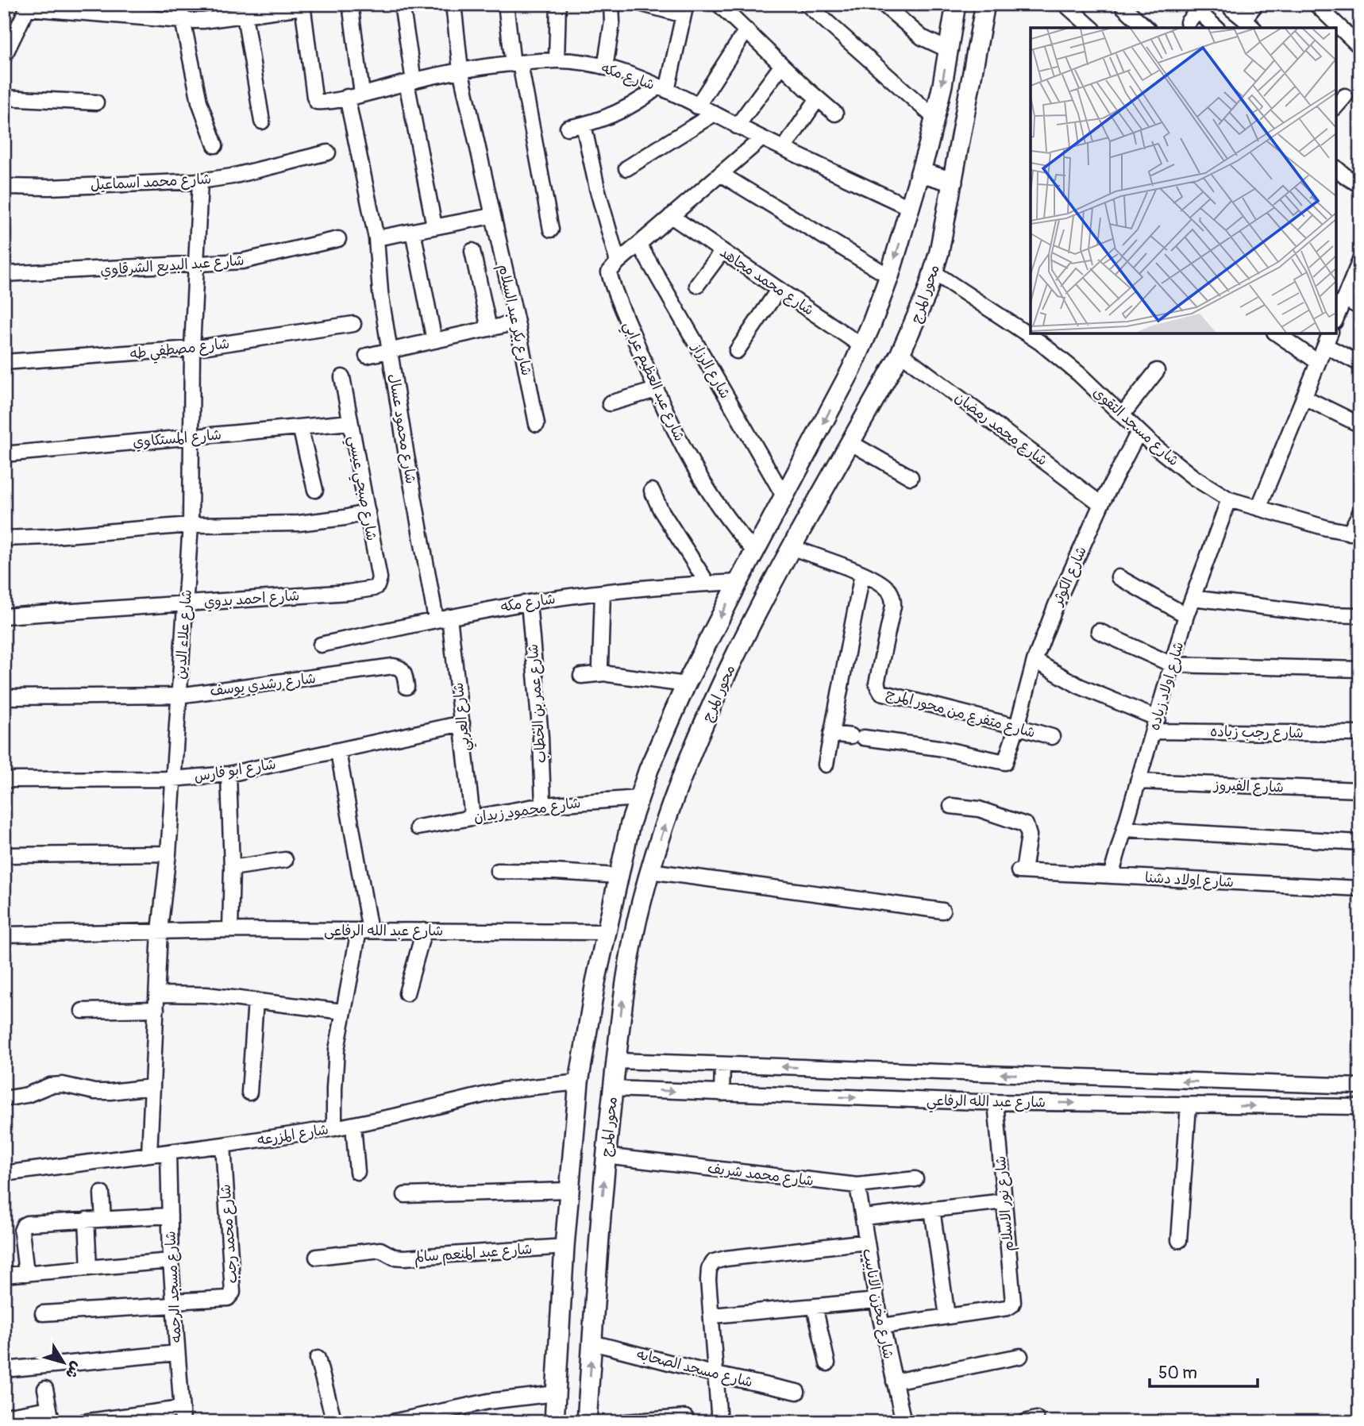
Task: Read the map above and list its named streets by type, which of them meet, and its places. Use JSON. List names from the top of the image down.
{
  "streets": {
    "main road": ["محور المرج"],
    "street": [
      "شارع مكه",
      "شارع محمد اسماعيل",
      "شارع عبد البديع الشرقاوي",
      "شارع محمد مجاهد",
      "شارع بكر عبد السلام",
      "شارع مصطفي طه",
      "شارع الرزاز",
      "شارع عبد العظيم عرابي",
      "شارع مسجد التقوى",
      "شارع محمود عسال",
      "شارع محمد رمضان",
      "شارع المستكاوي",
      "شارع صبحي عيسي",
      "شارع الكوثر",
      "شارع احمد بدوي",
      "شارع علاء الدين",
      "شارع رشدي يوسف",
      "شارع اولاد زياده",
      "شارع عمر بن الخطاب",
      "شارع متفرع من محور المرج",
      "شارع العربي",
      "شارع رجب زياده",
      "شارع ابو فارس",
      "شارع الفيروز",
      "شارع محمود زيدان",
      "شارع اولاد دشنا",
      "شارع عبد الله الرفاعى",
      "شارع عبد الله الرفاعي",
      "شارع المزرعه",
      "شارع محمد شريف",
      "شارع نور الاسلام",
      "شارع محمد رجب",
      "شارع عبد المنعم سالم",
      "شارع مسجد الرحمه",
      "شارع مخزن الانابيب",
      "شارع مسجد الصحابه"
    ]
  },
  "crossings": [
    ["شارع مكه", "شارع بكر عبد السلام"],
    ["شارع مكه", "شارع محمود عسال"],
    ["شارع مكه", "شارع عمر بن الخطاب"],
    ["شارع مكه", "شارع العربي"],
    ["شارع محمد اسماعيل", "شارع علاء الدين"],
    ["شارع عبد البديع الشرقاوي", "شارع علاء الدين"],
    ["محور المرج", "شارع مسجد التقوى"],
    ["محور المرج", "شارع محمد رمضان"],
    ["محور المرج", "شارع متفرع من محور المرج"],
    ["محور المرج", "شارع عبد الله الرفاعي"],
    ["محور المرج", "شارع محمد شريف"],
    ["محور المرج", "شارع مسجد الصحابه"],
    ["شارع مصطفي طه", "شارع علاء الدين"],
    ["شارع مسجد التقوى", "شارع الكوثر"],
    ["شارع مسجد التقوى", "شارع اولاد زياده"],
    ["شارع محمود عسال", "شارع العربي"],
    ["شارع محمد رمضان", "شارع الكوثر"],
    ["شارع المستكاوي", "شارع صبحي عيسي"],
    ["شارع المستكاوي", "شارع علاء الدين"],
    ["شارع صبحي عيسي", "شارع احمد بدوي"],
    ["شارع الكوثر", "شارع متفرع من محور المرج"],
    ["شارع احمد بدوي", "شارع علاء الدين"],
    ["شارع علاء الدين", "شارع رشدي يوسف"],
    ["شارع علاء الدين", "شارع ابو فارس"],
    ["شارع علاء الدين", "شارع عبد الله الرفاعى"],
    ["شارع علاء الدين", "شارع المزرعه"],
    ["شارع اولاد زياده", "شارع رجب زياده"],
    ["شارع اولاد زياده", "شارع الفيروز"],
    ["شارع اولاد زياده", "شارع اولاد دشنا"],
    ["شارع عمر بن الخطاب", "شارع محمود زيدان"],
    ["شارع العربي", "شارع ابو فارس"],
    ["شارع العربي", "شارع محمود زيدان"],
    ["شارع عبد الله الرفاعي", "شارع نور الاسلام"],
    ["شارع المزرعه", "شارع محمد رجب"],
    ["شارع المزرعه", "شارع مسجد الرحمه"],
    ["شارع محمد شريف", "شارع مخزن الانابيب"],
    ["شارع محمد رجب", "شارع مسجد الرحمه"]
  ],
  "scale_bar": "50 m",
  "north": "bottom right"
}
